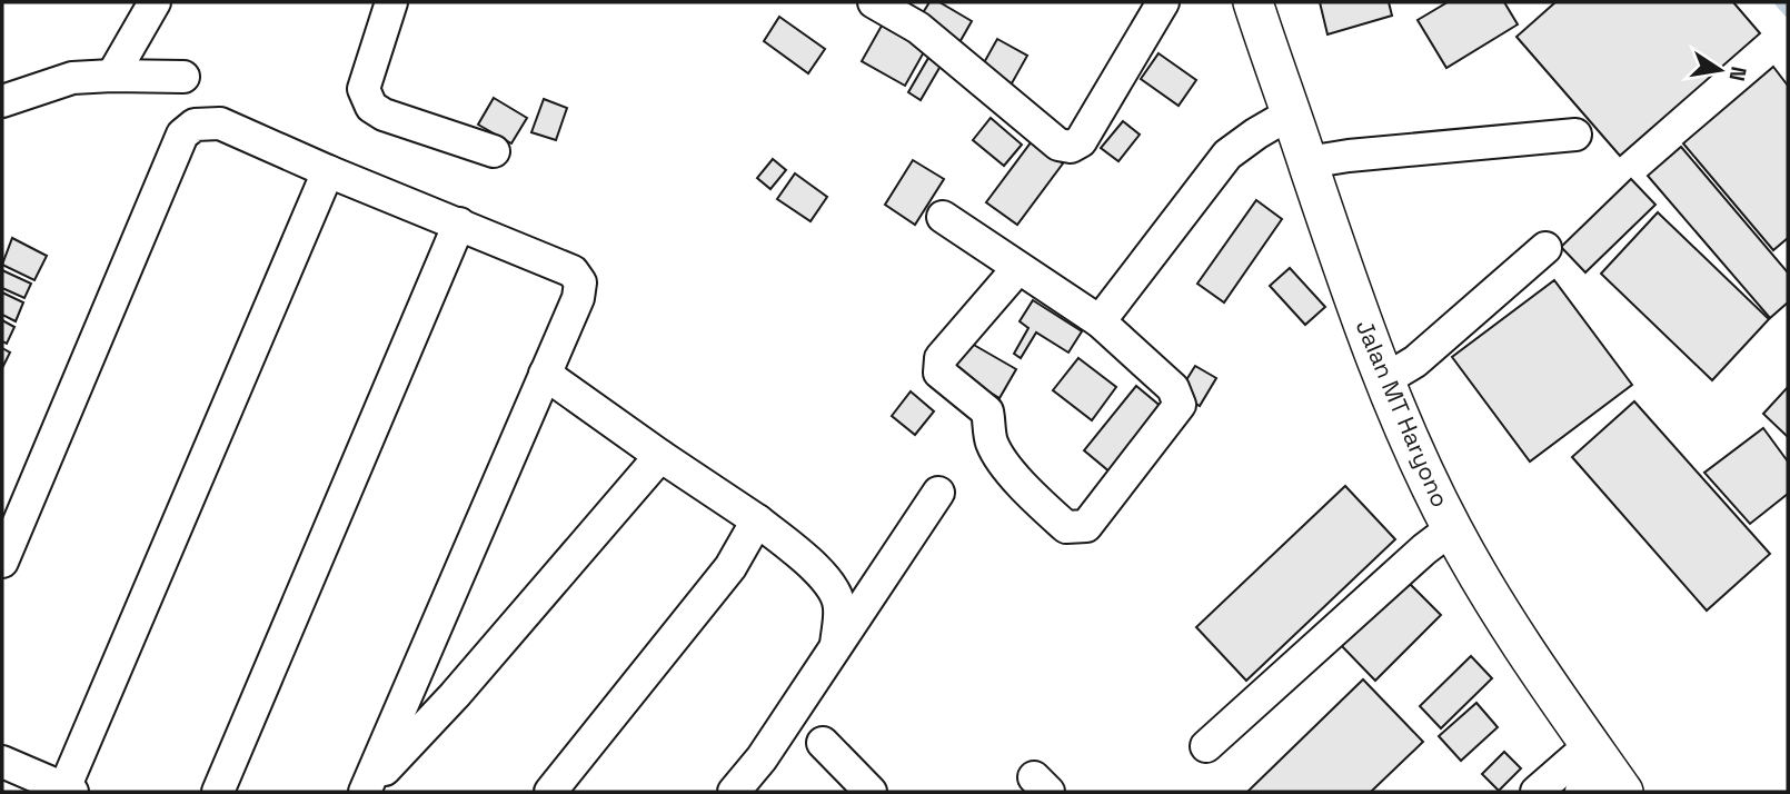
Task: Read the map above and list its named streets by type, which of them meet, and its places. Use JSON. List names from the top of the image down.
{
  "streets": {
    "main road": ["Jalan MT Haryono"]
  },
  "north": "right"
}
